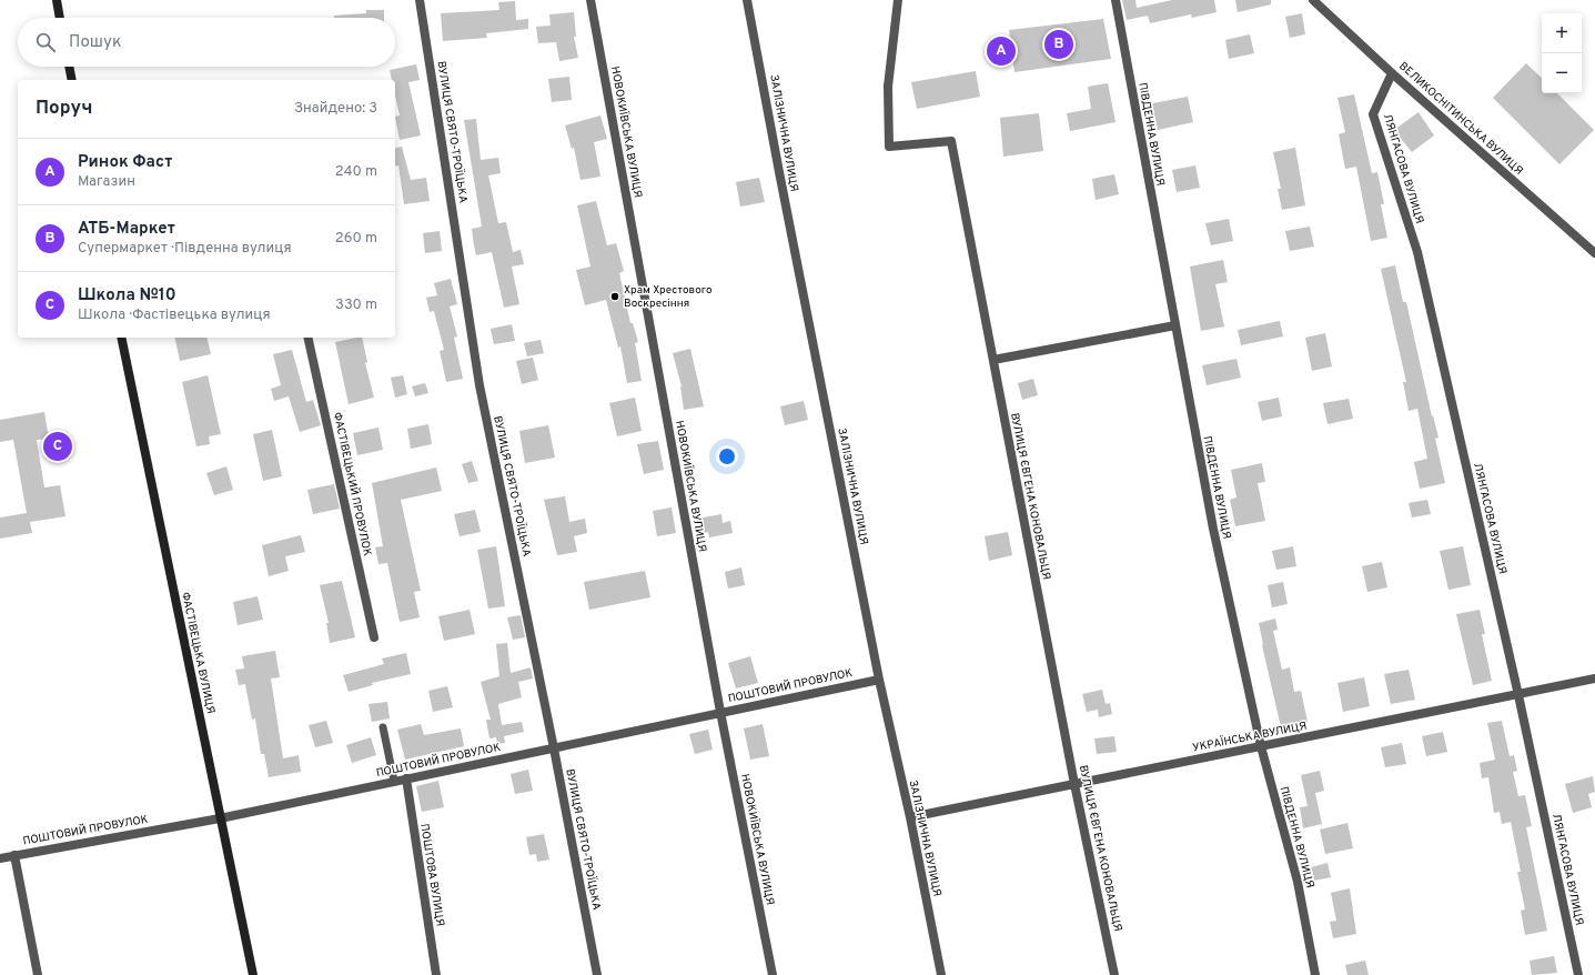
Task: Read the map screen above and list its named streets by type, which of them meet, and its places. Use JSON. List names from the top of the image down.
{
  "streets": {
    "main road": ["ФАСТІВЕЦЬКА ВУЛИЦЯ"],
    "street": [
      "ВЕЛИКОСНІТИНСЬКА ВУЛИЦЯ",
      "ВУЛИЦЯ СВЯТО-ТРОЇЦЬКА",
      "НОВОКИЇВСЬКА ВУЛИЦЯ",
      "ЗАЛІЗНИЧНА ВУЛИЦЯ",
      "ПІВДЕННА ВУЛИЦЯ",
      "ЛЯНГАСОВА ВУЛИЦЯ",
      "ФАСТІВЕЦЬКИЙ ПРОВУЛОК",
      "ВУЛИЦЯ ЄВГЕНА КОНОВАЛЬЦЯ",
      "ПОШТОВИЙ ПРОВУЛОК",
      "УКРАЇНСЬКА ВУЛИЦЯ",
      "ПОШТОВА ВУЛИЦЯ"
    ]
  },
  "crossings": [
    ["ВЕЛИКОСНІТИНСЬКА ВУЛИЦЯ", "ЛЯНГАСОВА ВУЛИЦЯ"],
    ["ВУЛИЦЯ СВЯТО-ТРОЇЦЬКА", "ПОШТОВИЙ ПРОВУЛОК"],
    ["НОВОКИЇВСЬКА ВУЛИЦЯ", "ПОШТОВИЙ ПРОВУЛОК"],
    ["ЗАЛІЗНИЧНА ВУЛИЦЯ", "ПОШТОВИЙ ПРОВУЛОК"],
    ["ЗАЛІЗНИЧНА ВУЛИЦЯ", "УКРАЇНСЬКА ВУЛИЦЯ"],
    ["ПІВДЕННА ВУЛИЦЯ", "УКРАЇНСЬКА ВУЛИЦЯ"],
    ["ЛЯНГАСОВА ВУЛИЦЯ", "УКРАЇНСЬКА ВУЛИЦЯ"],
    ["ВУЛИЦЯ ЄВГЕНА КОНОВАЛЬЦЯ", "УКРАЇНСЬКА ВУЛИЦЯ"],
    ["ФАСТІВЕЦЬКА ВУЛИЦЯ", "ПОШТОВИЙ ПРОВУЛОК"],
    ["ПОШТОВИЙ ПРОВУЛОК", "ПОШТОВА ВУЛИЦЯ"]
  ],
  "places": ["Храм Хрестового Воскресіння"],
  "page": {
    "map_buttons": ["+", "−"],
    "search": "Пошук",
    "pins": ["B", "A", "C"],
    "heading": ["Поруч", "Знайдено: 3"],
    "list": [
      {
        "mark": "A",
        "name": "Ринок Фаст",
        "note": "Магазин",
        "value": "240 m"
      },
      {
        "mark": "B",
        "name": "АТБ-Маркет",
        "note": "Супермаркет · Південна вулиця",
        "value": "260 m"
      },
      {
        "mark": "C",
        "name": "Школа №10",
        "note": "Школа · Фастівецька вулиця",
        "value": "330 m"
      }
    ]
  }
}
